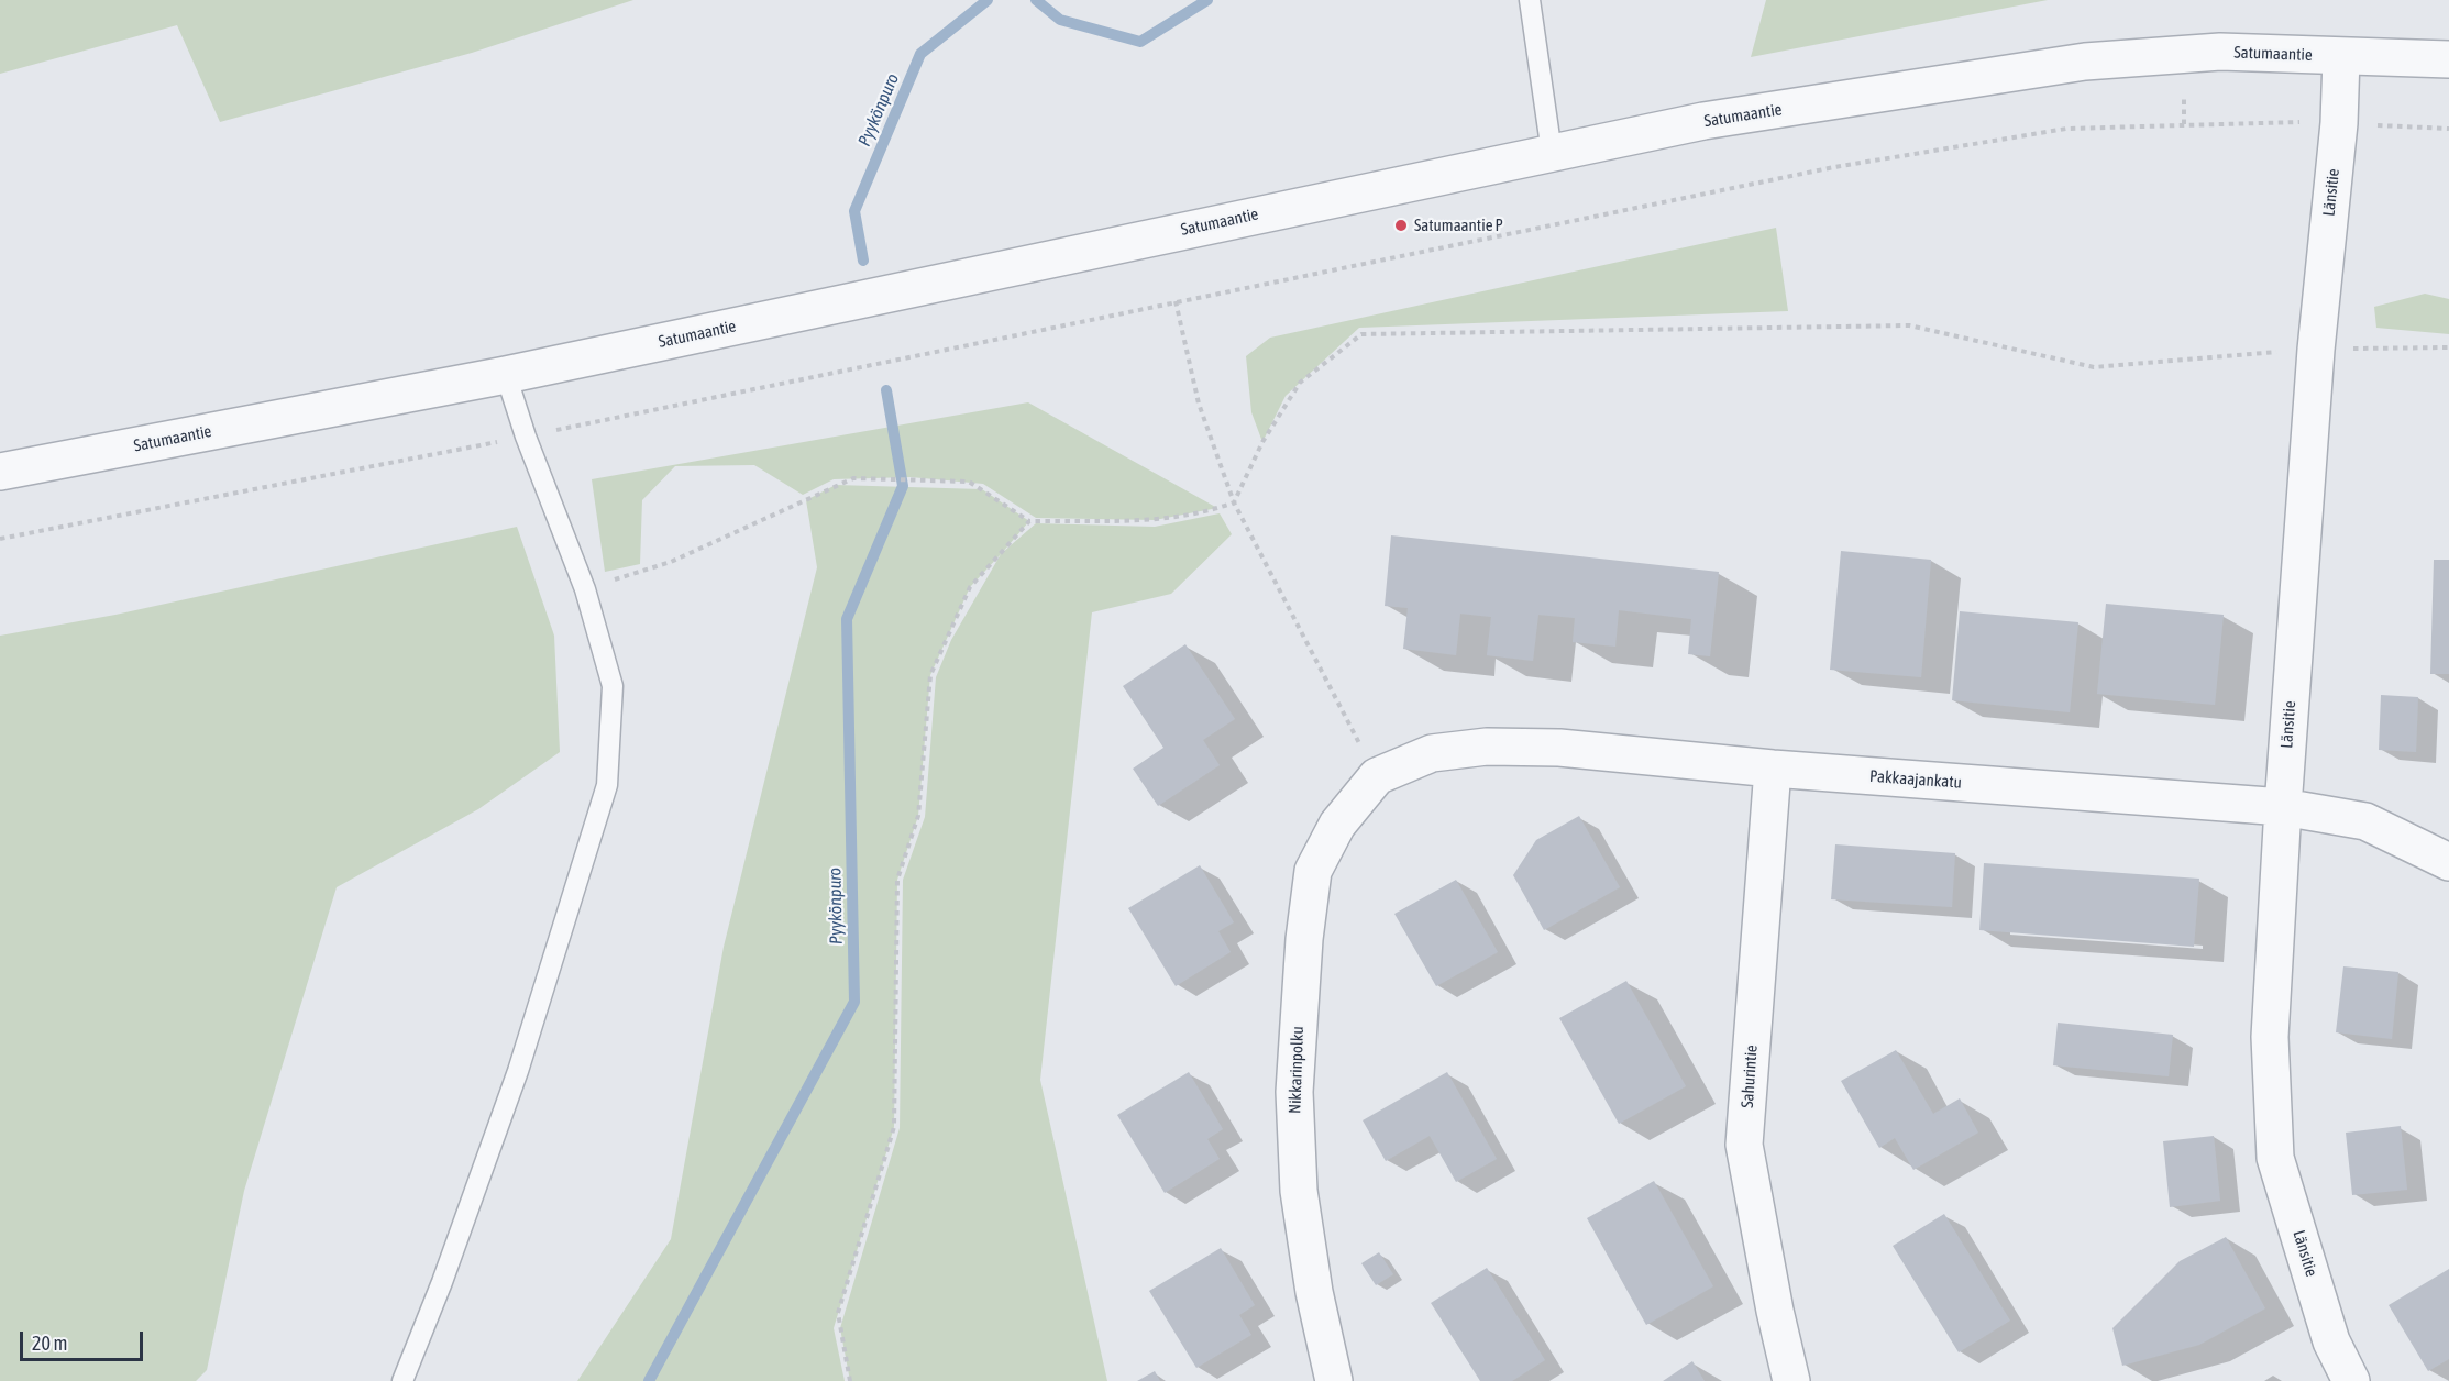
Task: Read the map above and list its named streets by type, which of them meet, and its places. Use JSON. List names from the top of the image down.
{
  "streets": {
    "street": [
      "Satumaantie",
      "Länsitie",
      "Pakkaajankatu",
      "Nikkarinpolku",
      "Sahurintie"
    ]
  },
  "crossings": [
    ["Satumaantie", "Länsitie"],
    ["Länsitie", "Pakkaajankatu"],
    ["Pakkaajankatu", "Nikkarinpolku"],
    ["Pakkaajankatu", "Sahurintie"]
  ],
  "water": ["Pyykönpuro"],
  "places": ["Satumaantie P"],
  "scale_bar": "20 m"
}
